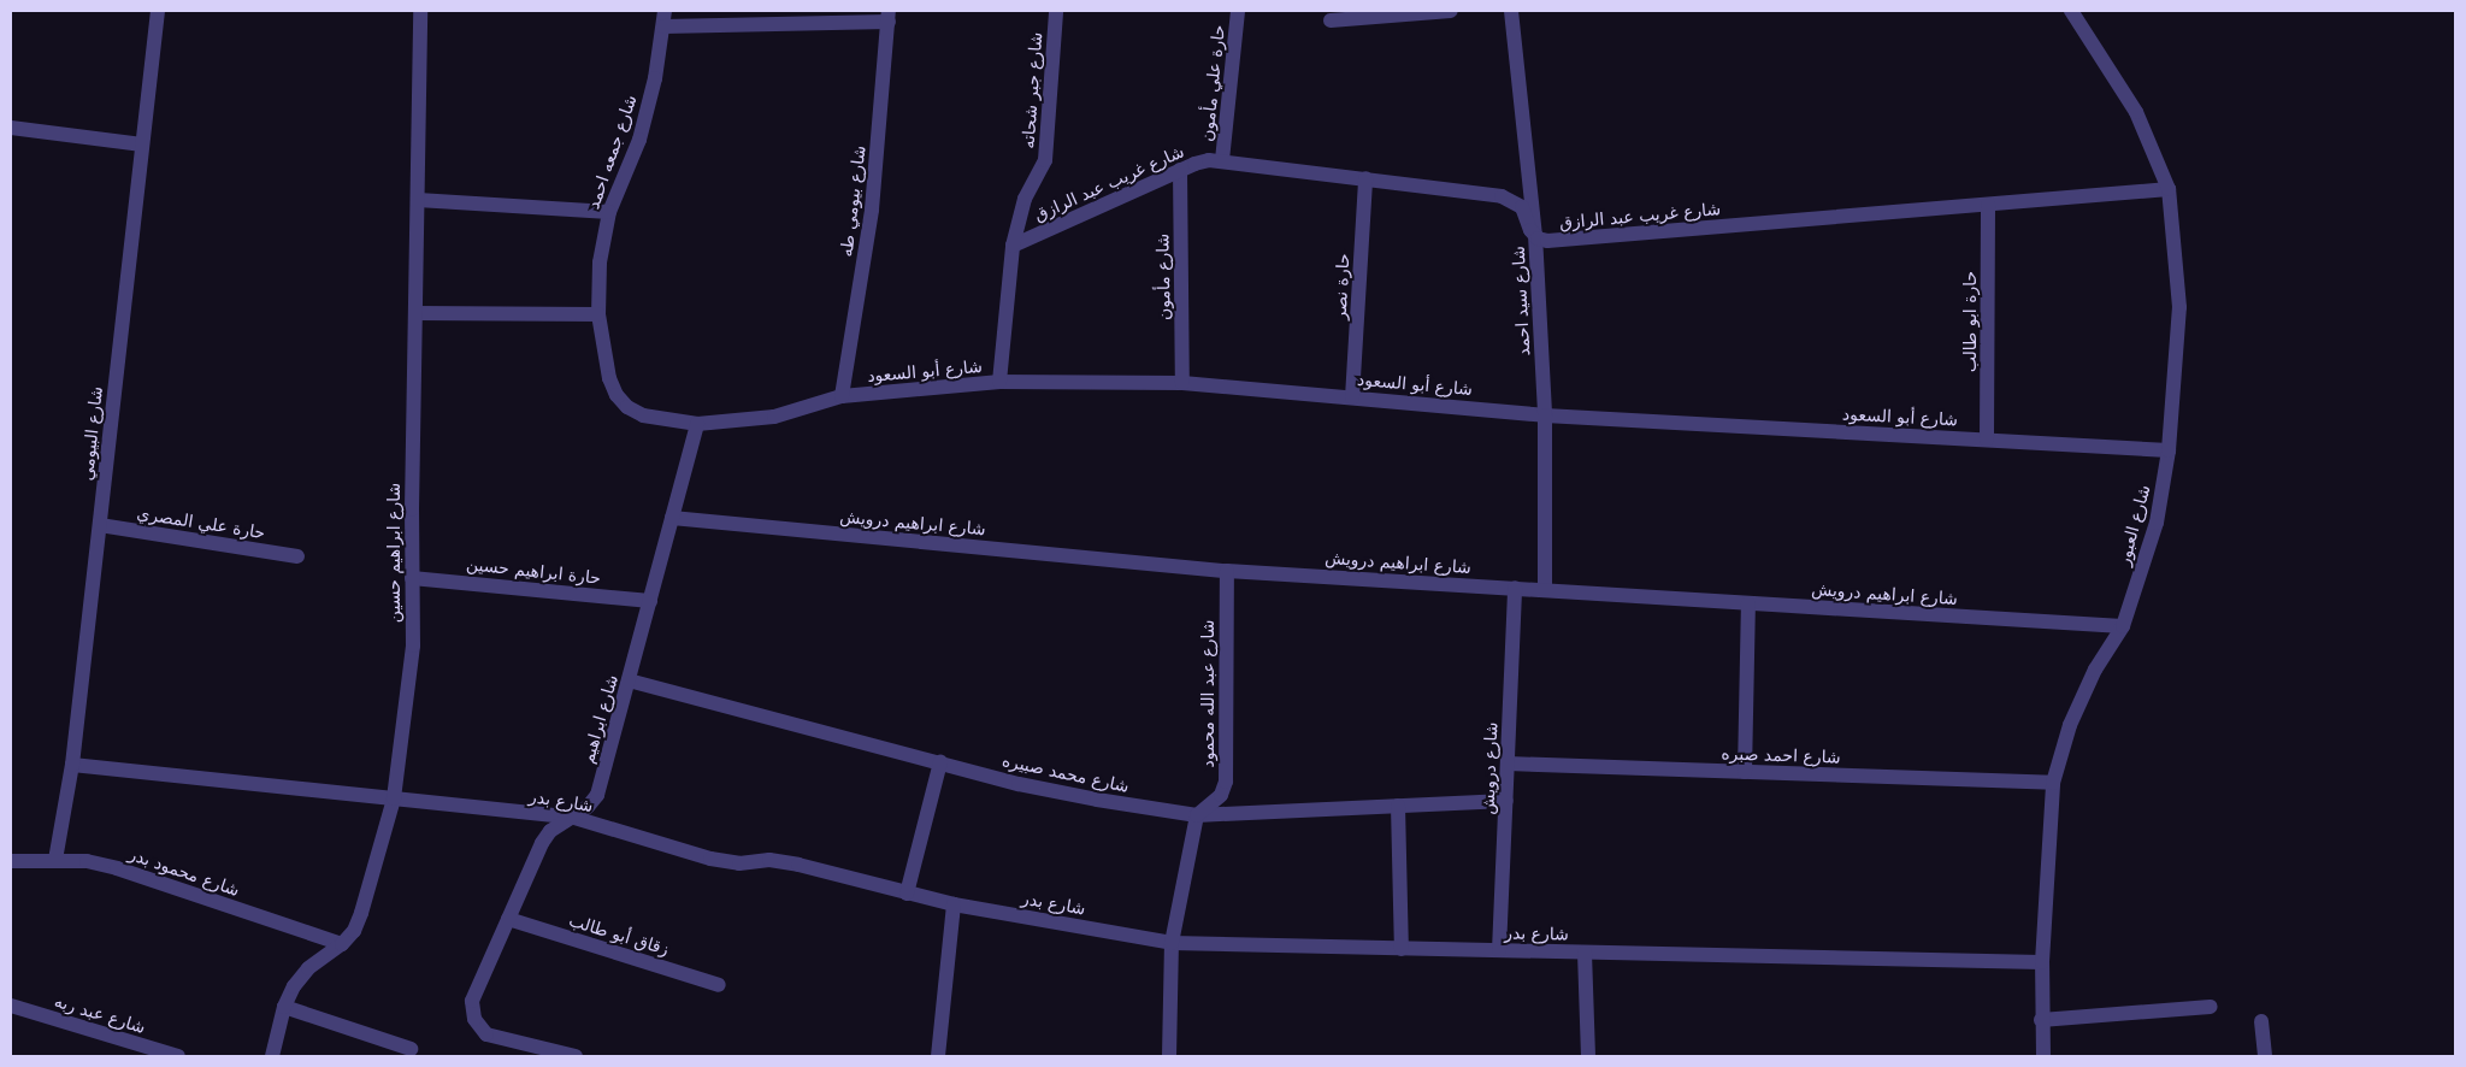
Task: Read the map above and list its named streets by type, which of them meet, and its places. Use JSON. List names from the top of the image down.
{
  "streets": {
    "street": [
      "حارة علي مأمون",
      "شارع جبر شحاته",
      "شارع جمعه احمد",
      "شارع غريب عبد الرازق",
      "شارع بيومي طه",
      "شارع مأمون",
      "حارة نصر",
      "شارع سيد احمد",
      "حارة ابو طالب",
      "شارع أبو السعود",
      "شارع البيومي",
      "حارة علي المصري",
      "شارع ابراهيم درويش",
      "شارع العبور",
      "شارع ابراهيم حسين",
      "حارة ابراهيم حسين",
      "شارع عبد الله محمود",
      "شارع ابراهيم",
      "شارع احمد صبره",
      "شارع درويش",
      "شارع محمد صبيره",
      "شارع بدر",
      "شارع محمود بدر",
      "زقاق أبو طالب",
      "شارع عبد ربه"
    ]
  },
  "crossings": [
    ["حارة علي مأمون", "شارع غريب عبد الرازق"],
    ["شارع جبر شحاته", "شارع غريب عبد الرازق"],
    ["شارع جبر شحاته", "شارع أبو السعود"],
    ["شارع جمعه احمد", "شارع أبو السعود"],
    ["شارع غريب عبد الرازق", "شارع مأمون"],
    ["شارع غريب عبد الرازق", "حارة نصر"],
    ["شارع غريب عبد الرازق", "شارع سيد احمد"],
    ["شارع غريب عبد الرازق", "حارة ابو طالب"],
    ["شارع غريب عبد الرازق", "شارع العبور"],
    ["شارع بيومي طه", "شارع أبو السعود"],
    ["شارع مأمون", "شارع أبو السعود"],
    ["حارة نصر", "شارع أبو السعود"],
    ["شارع سيد احمد", "شارع أبو السعود"],
    ["شارع سيد احمد", "شارع ابراهيم درويش"],
    ["حارة ابو طالب", "شارع أبو السعود"],
    ["شارع أبو السعود", "شارع العبور"],
    ["شارع أبو السعود", "شارع ابراهيم"],
    ["شارع البيومي", "حارة علي المصري"],
    ["شارع البيومي", "شارع بدر"],
    ["شارع البيومي", "شارع محمود بدر"],
    ["شارع ابراهيم درويش", "شارع العبور"],
    ["شارع ابراهيم درويش", "شارع عبد الله محمود"],
    ["شارع ابراهيم درويش", "شارع ابراهيم"],
    ["شارع ابراهيم درويش", "شارع درويش"],
    ["شارع العبور", "شارع احمد صبره"],
    ["شارع العبور", "شارع بدر"],
    ["شارع ابراهيم حسين", "حارة ابراهيم حسين"],
    ["شارع ابراهيم حسين", "شارع بدر"],
    ["شارع ابراهيم حسين", "شارع محمود بدر"],
    ["حارة ابراهيم حسين", "شارع ابراهيم"],
    ["شارع عبد الله محمود", "شارع محمد صبيره"],
    ["شارع ابراهيم", "شارع محمد صبيره"],
    ["شارع ابراهيم", "شارع بدر"],
    ["شارع ابراهيم", "زقاق أبو طالب"],
    ["شارع احمد صبره", "شارع درويش"],
    ["شارع درويش", "شارع محمد صبيره"],
    ["شارع درويش", "شارع بدر"]
  ]
}
